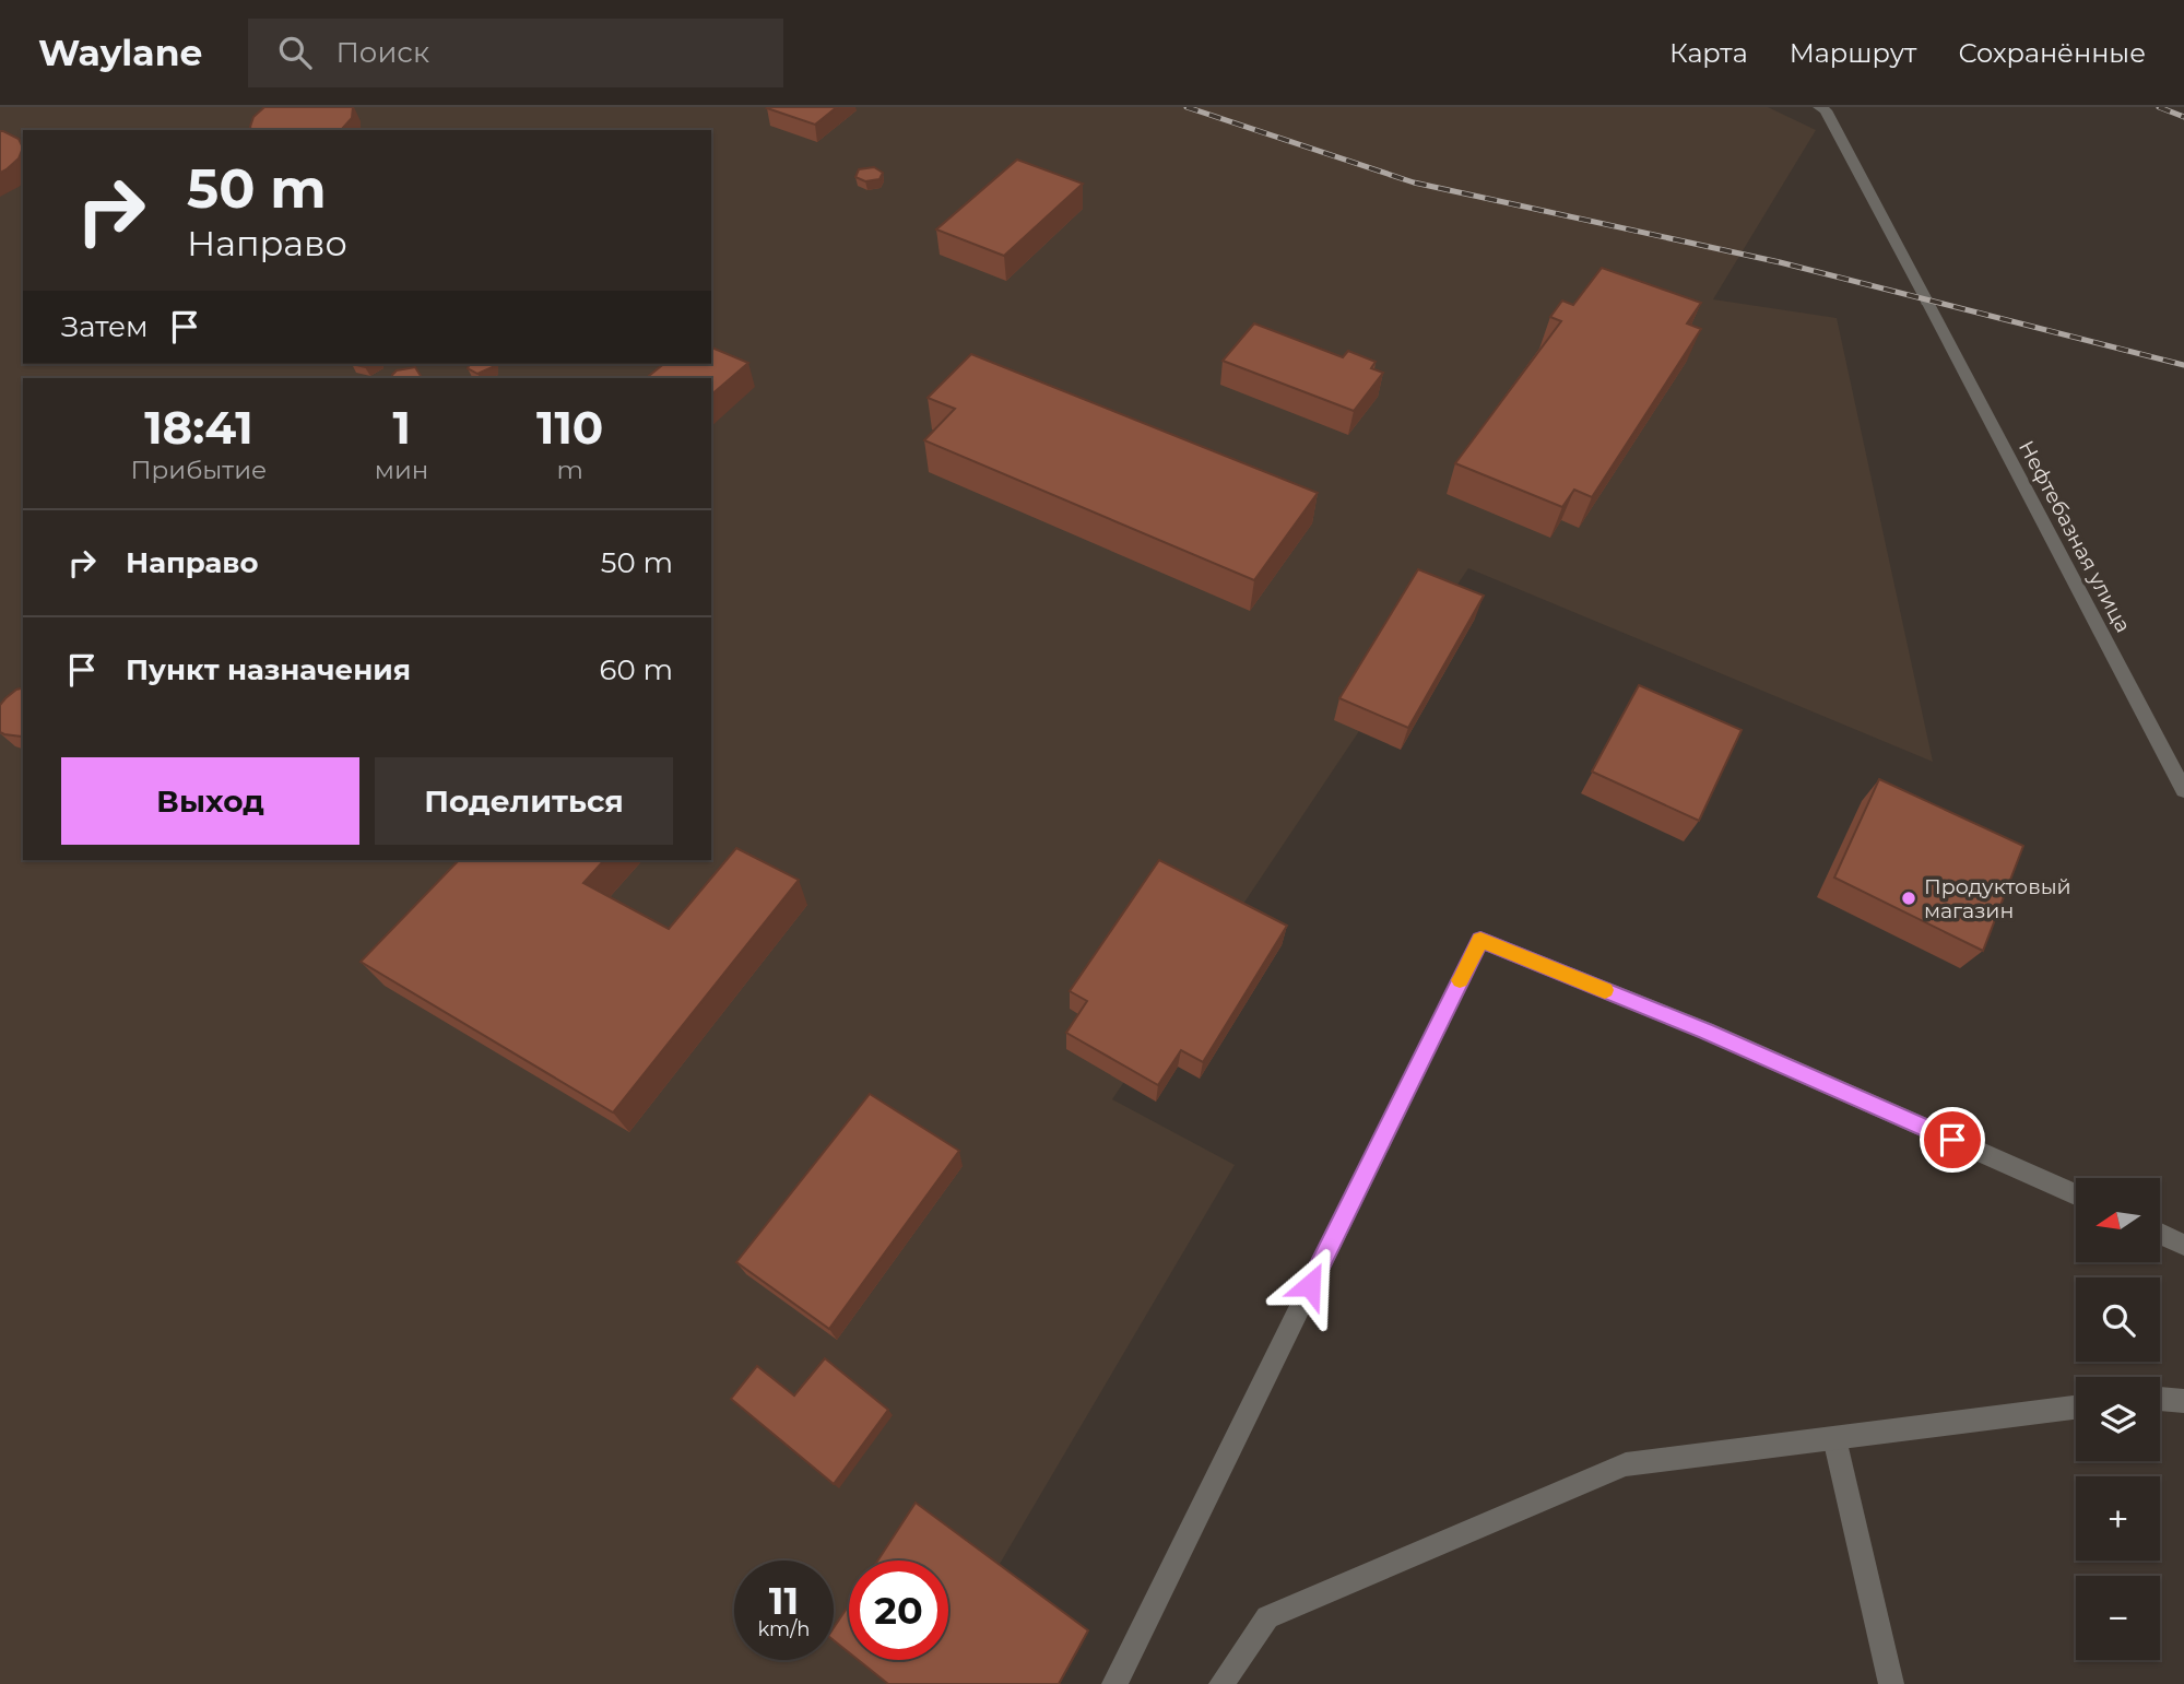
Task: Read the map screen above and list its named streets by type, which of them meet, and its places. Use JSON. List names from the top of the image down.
{
  "streets": {
    "street": ["Нефтебазная улица"]
  },
  "places": ["Продуктовый магазин"],
  "north": "left",
  "page": {
    "header": "Waylane",
    "search": "Поиск",
    "nav": ["Карта", "Маршрут", "Сохранённые"],
    "turn": ["50 m", "Направо"],
    "then": "Затем",
    "eta": [
      "18:41",
      "Прибытие",
      "1",
      "мин",
      "110",
      "m"
    ],
    "list": [
      {
        "name": "Направо",
        "value": "50 m"
      },
      {
        "name": "Пункт назначения",
        "value": "60 m"
      }
    ],
    "buttons": ["Выход", "Поделиться"],
    "map_buttons": ["+", "−"],
    "speed": "11 km/h",
    "limit": "20"
  }
}
